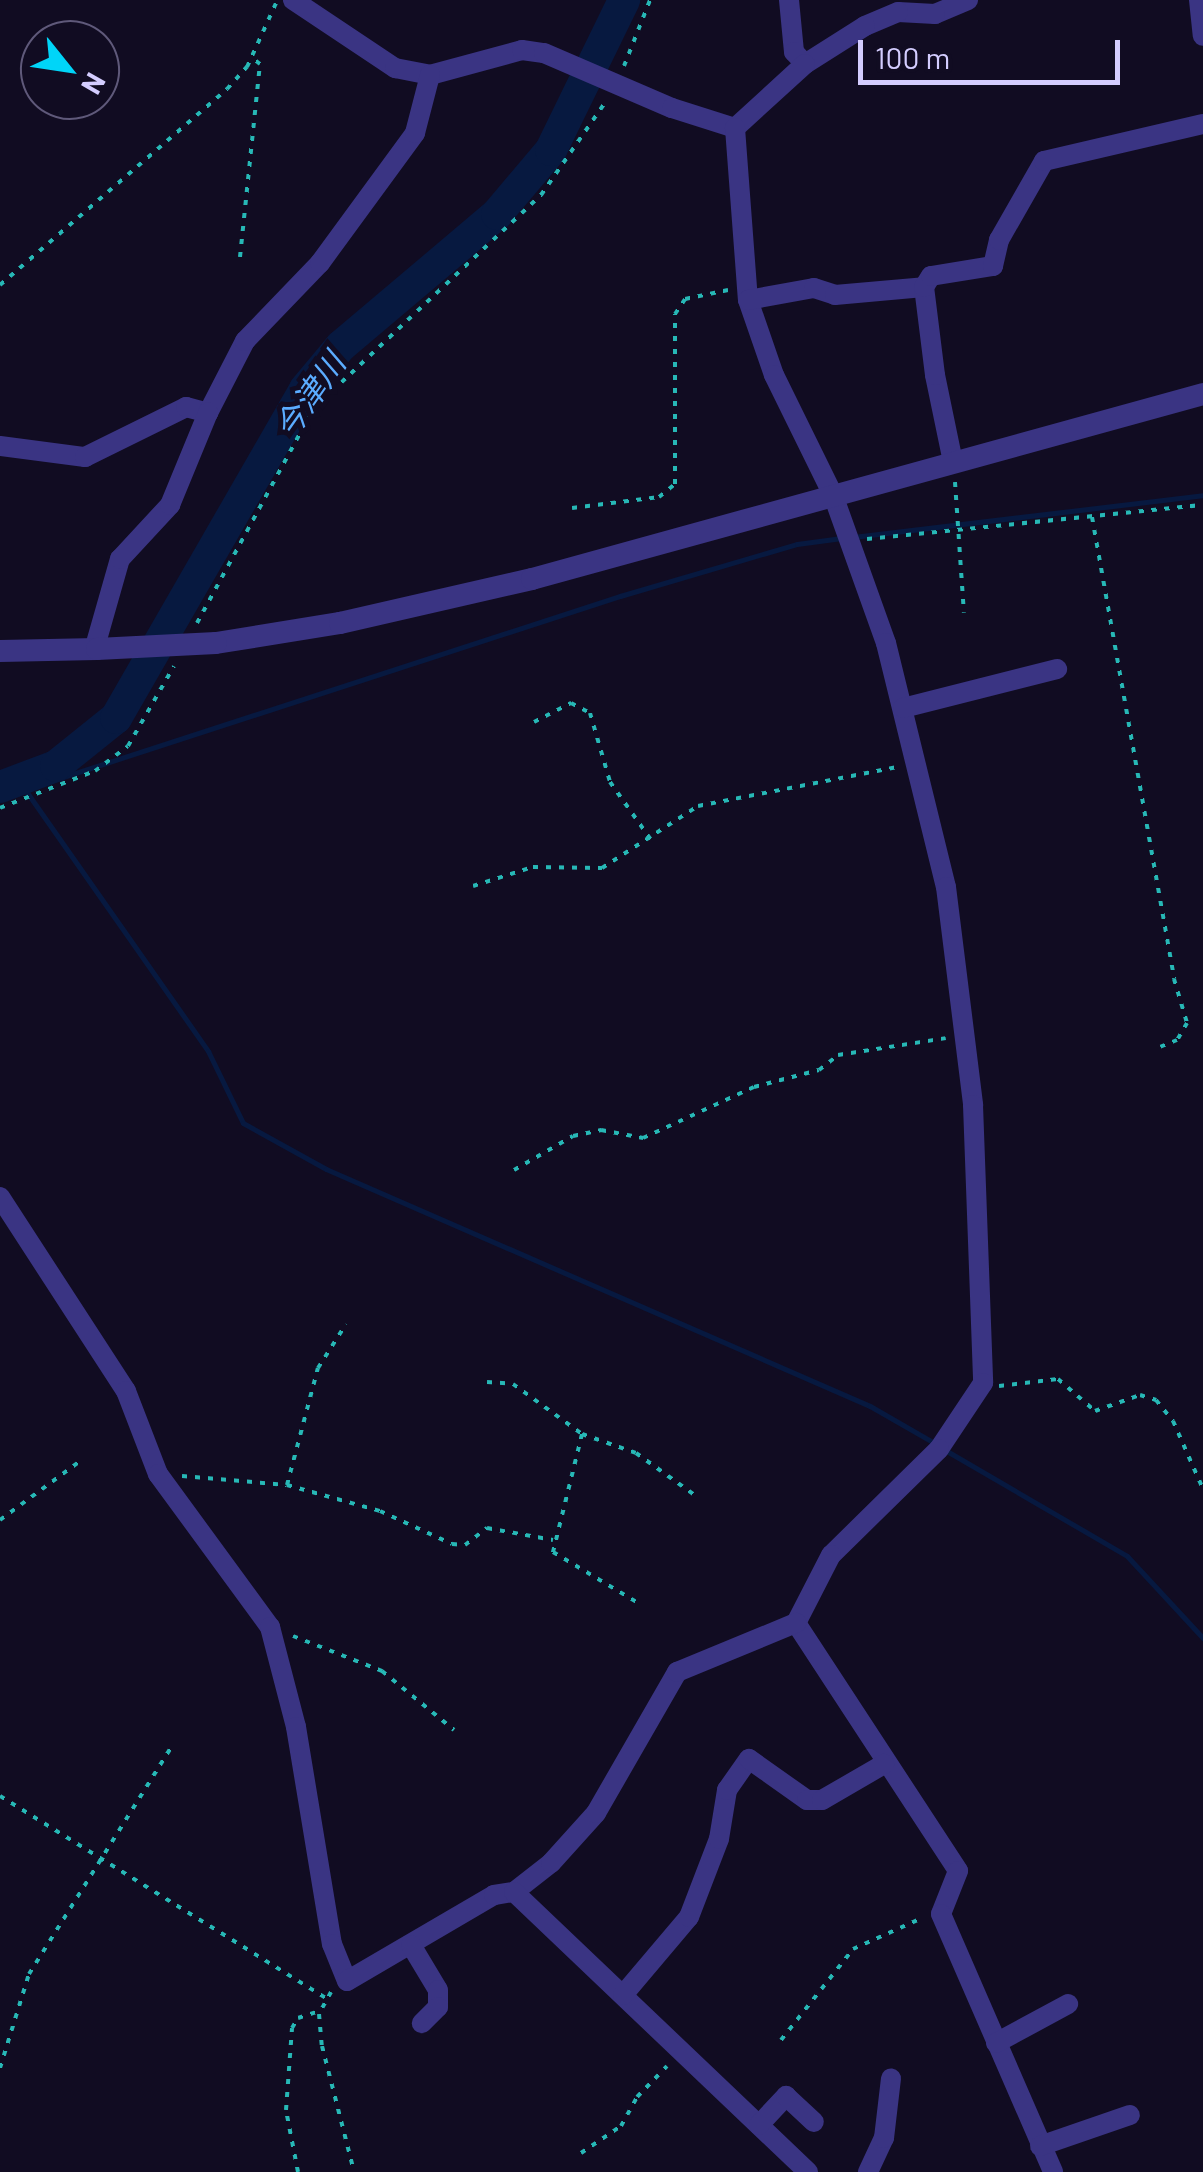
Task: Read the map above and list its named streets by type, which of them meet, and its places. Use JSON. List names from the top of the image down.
{
  "water": ["今津川"],
  "scale_bar": "100 m",
  "north": "bottom right"
}
